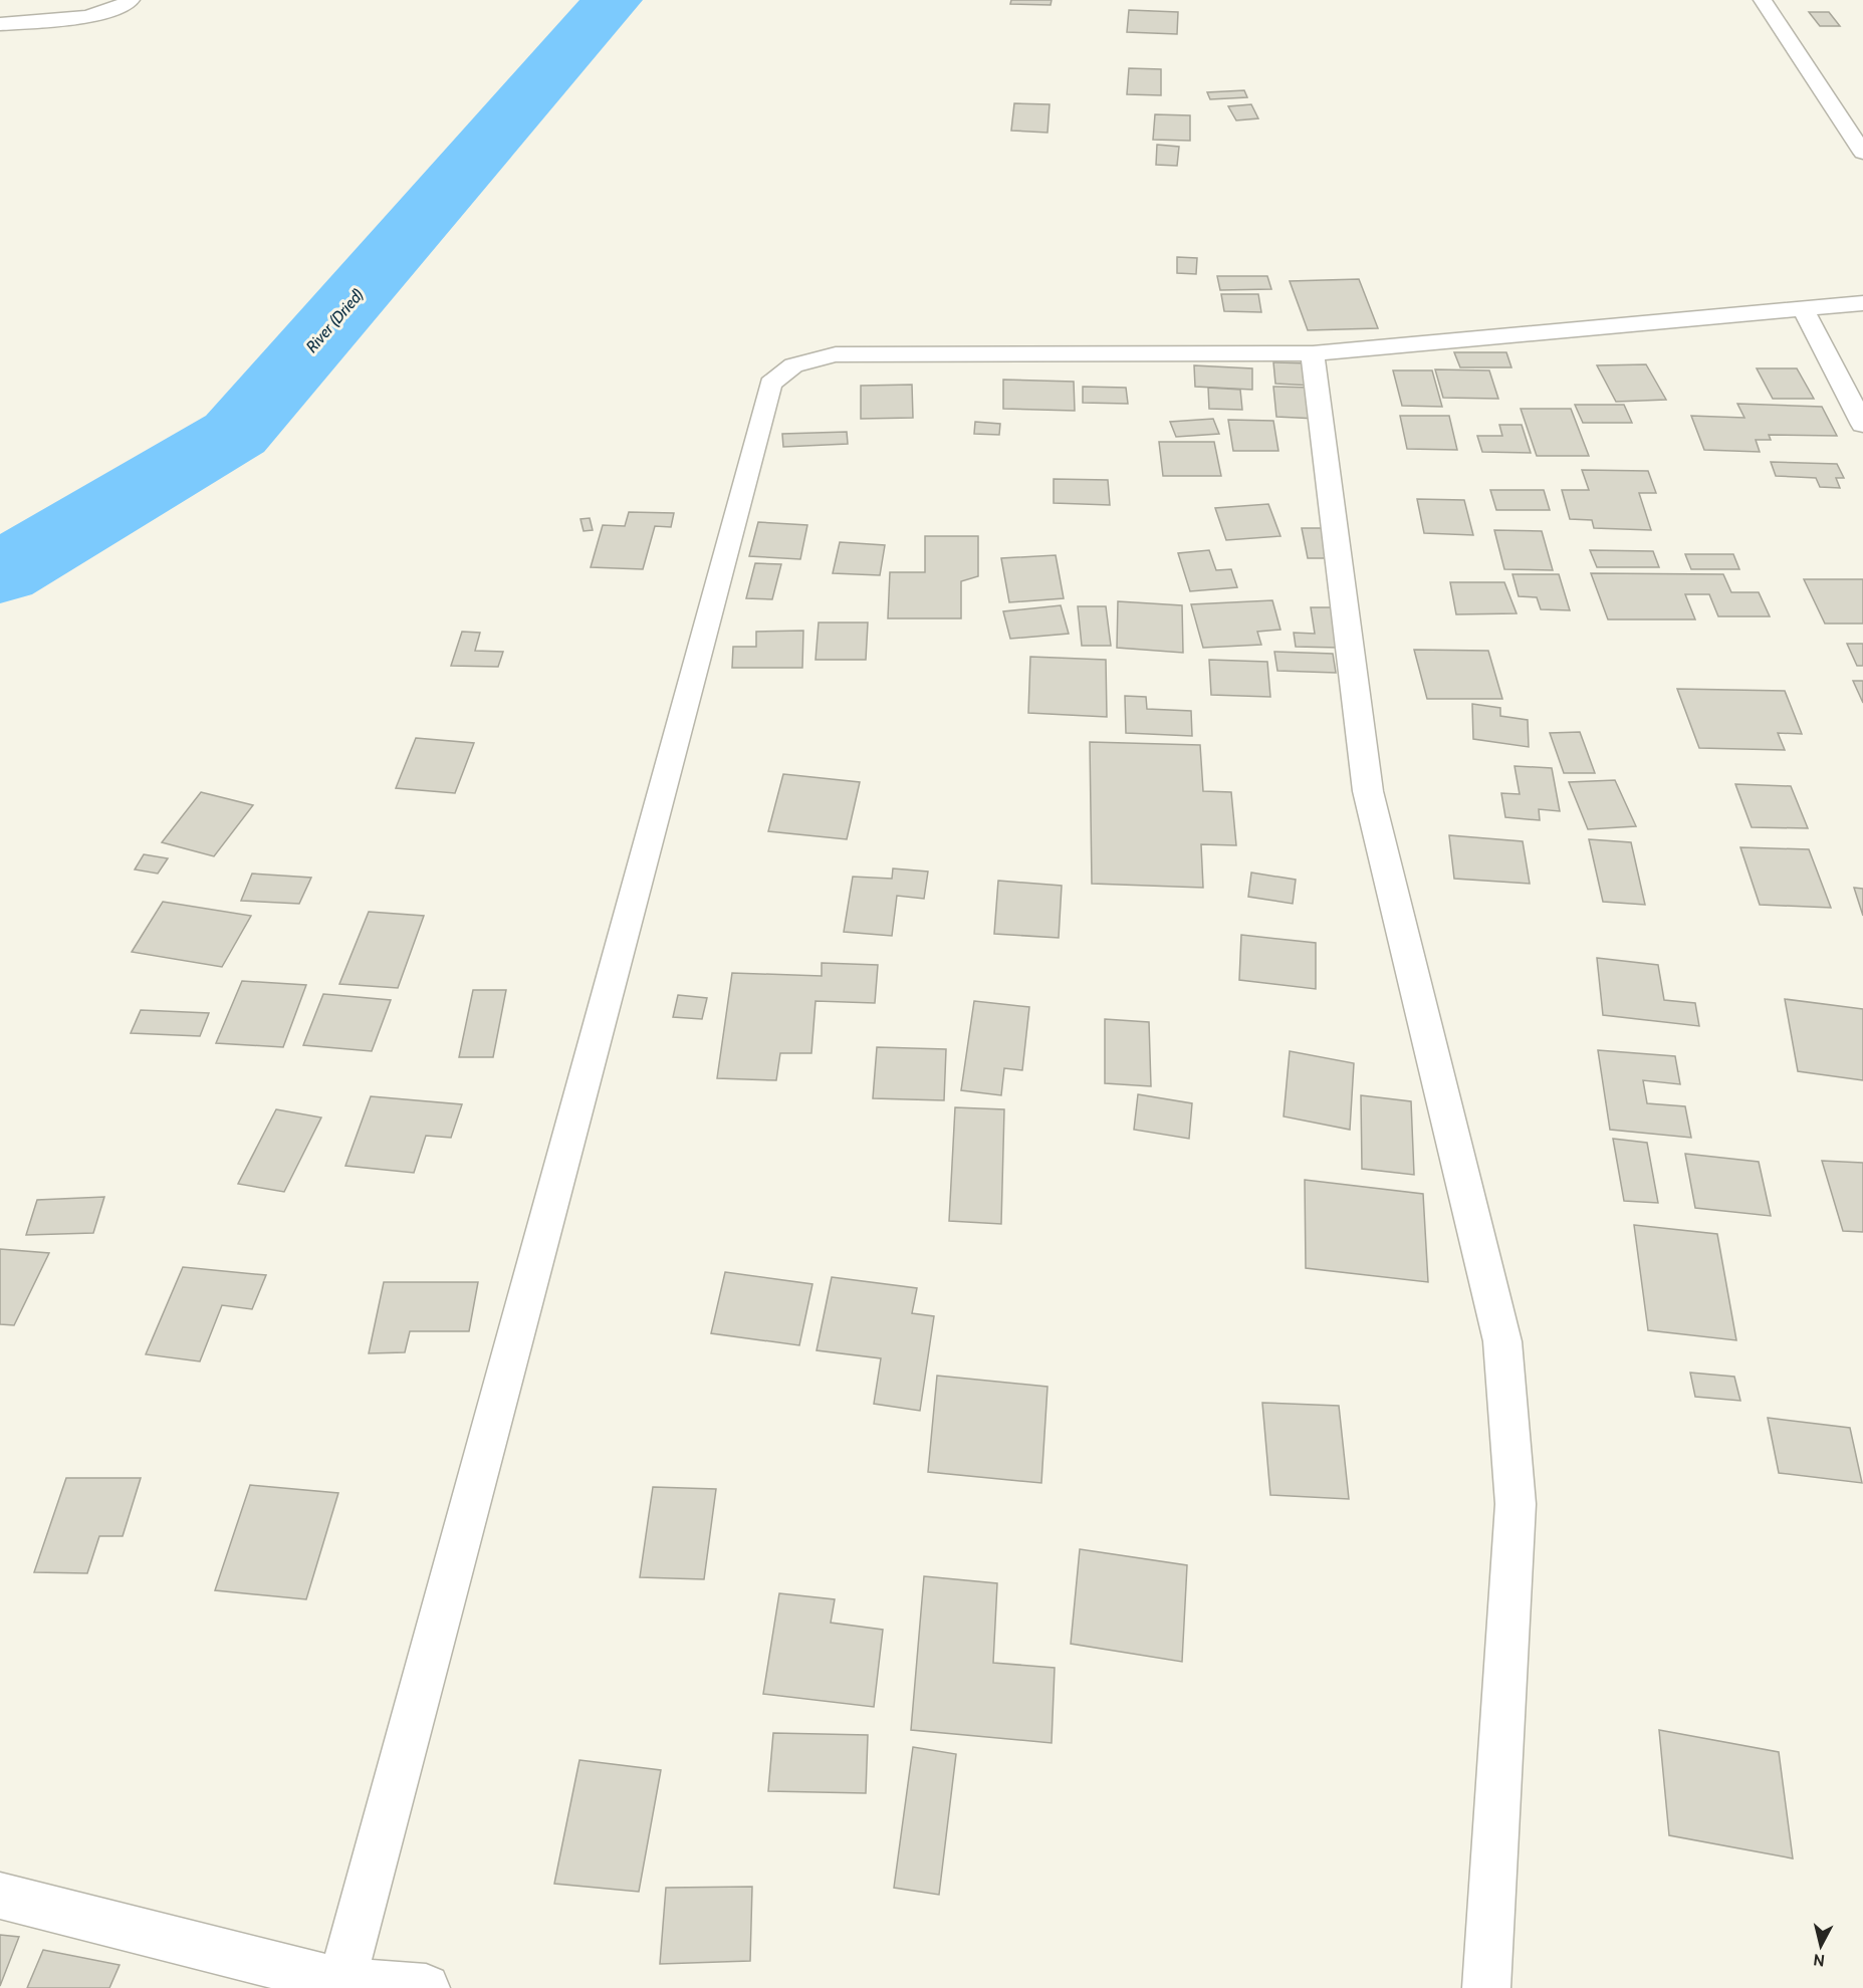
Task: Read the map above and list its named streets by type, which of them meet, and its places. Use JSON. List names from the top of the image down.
{
  "water": ["River (Dried)"],
  "north": "bottom"
}
